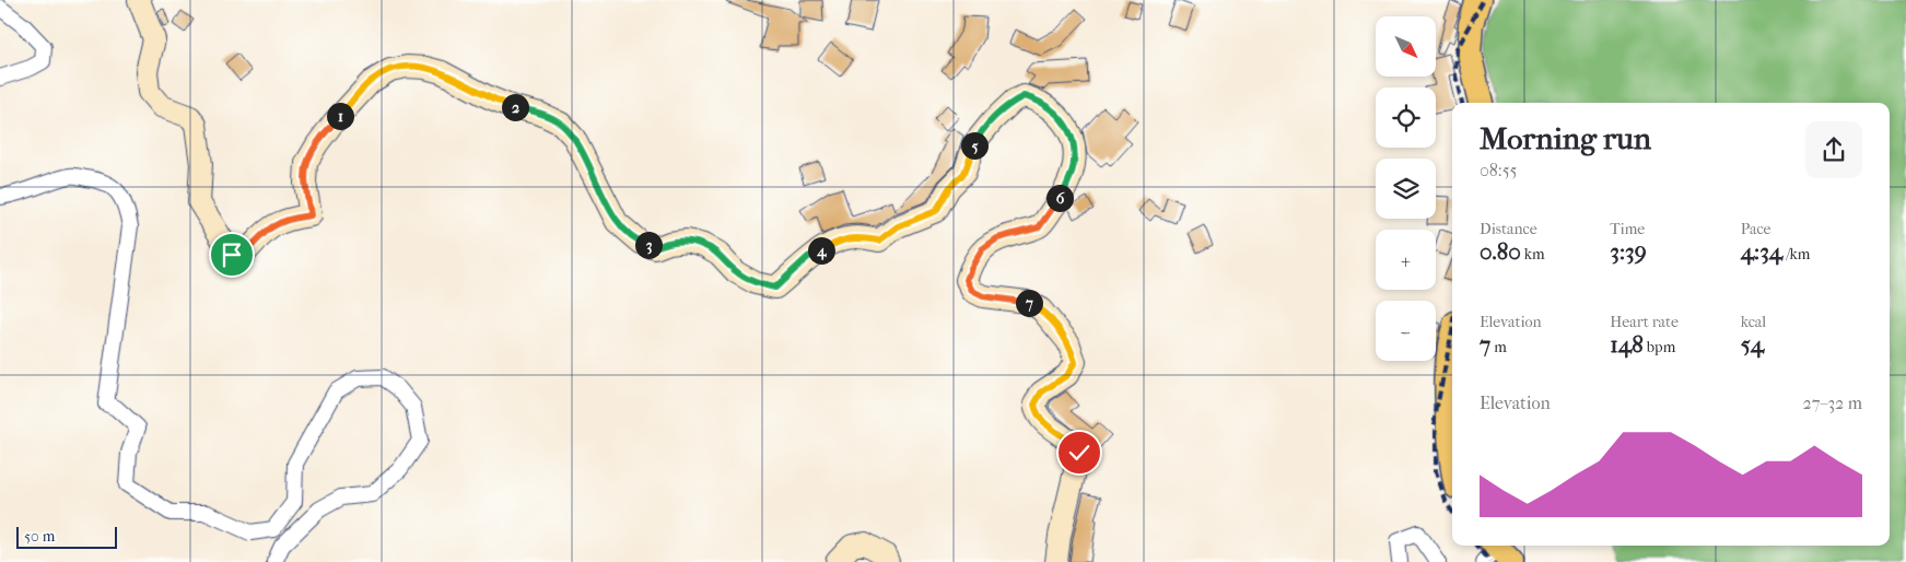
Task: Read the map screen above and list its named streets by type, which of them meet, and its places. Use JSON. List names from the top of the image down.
{
  "scale_bar": "50 m",
  "north": "bottom right",
  "page": {
    "map_buttons": ["+", "−"],
    "pins": [
      "2",
      "1",
      "5",
      "6",
      "3",
      "4",
      "7"
    ],
    "heading": ["Morning run", "08:55"],
    "stats": [
      ["Distance", "0.80 km"],
      ["Time", "3:39"],
      ["Pace", "4:34 /km"],
      ["Elevation", "7 m"],
      ["Heart rate", "148 bpm"],
      ["kcal", "54"]
    ],
    "chart": ["Elevation", "27–32 m"],
    "scale": "50 m"
  }
}
